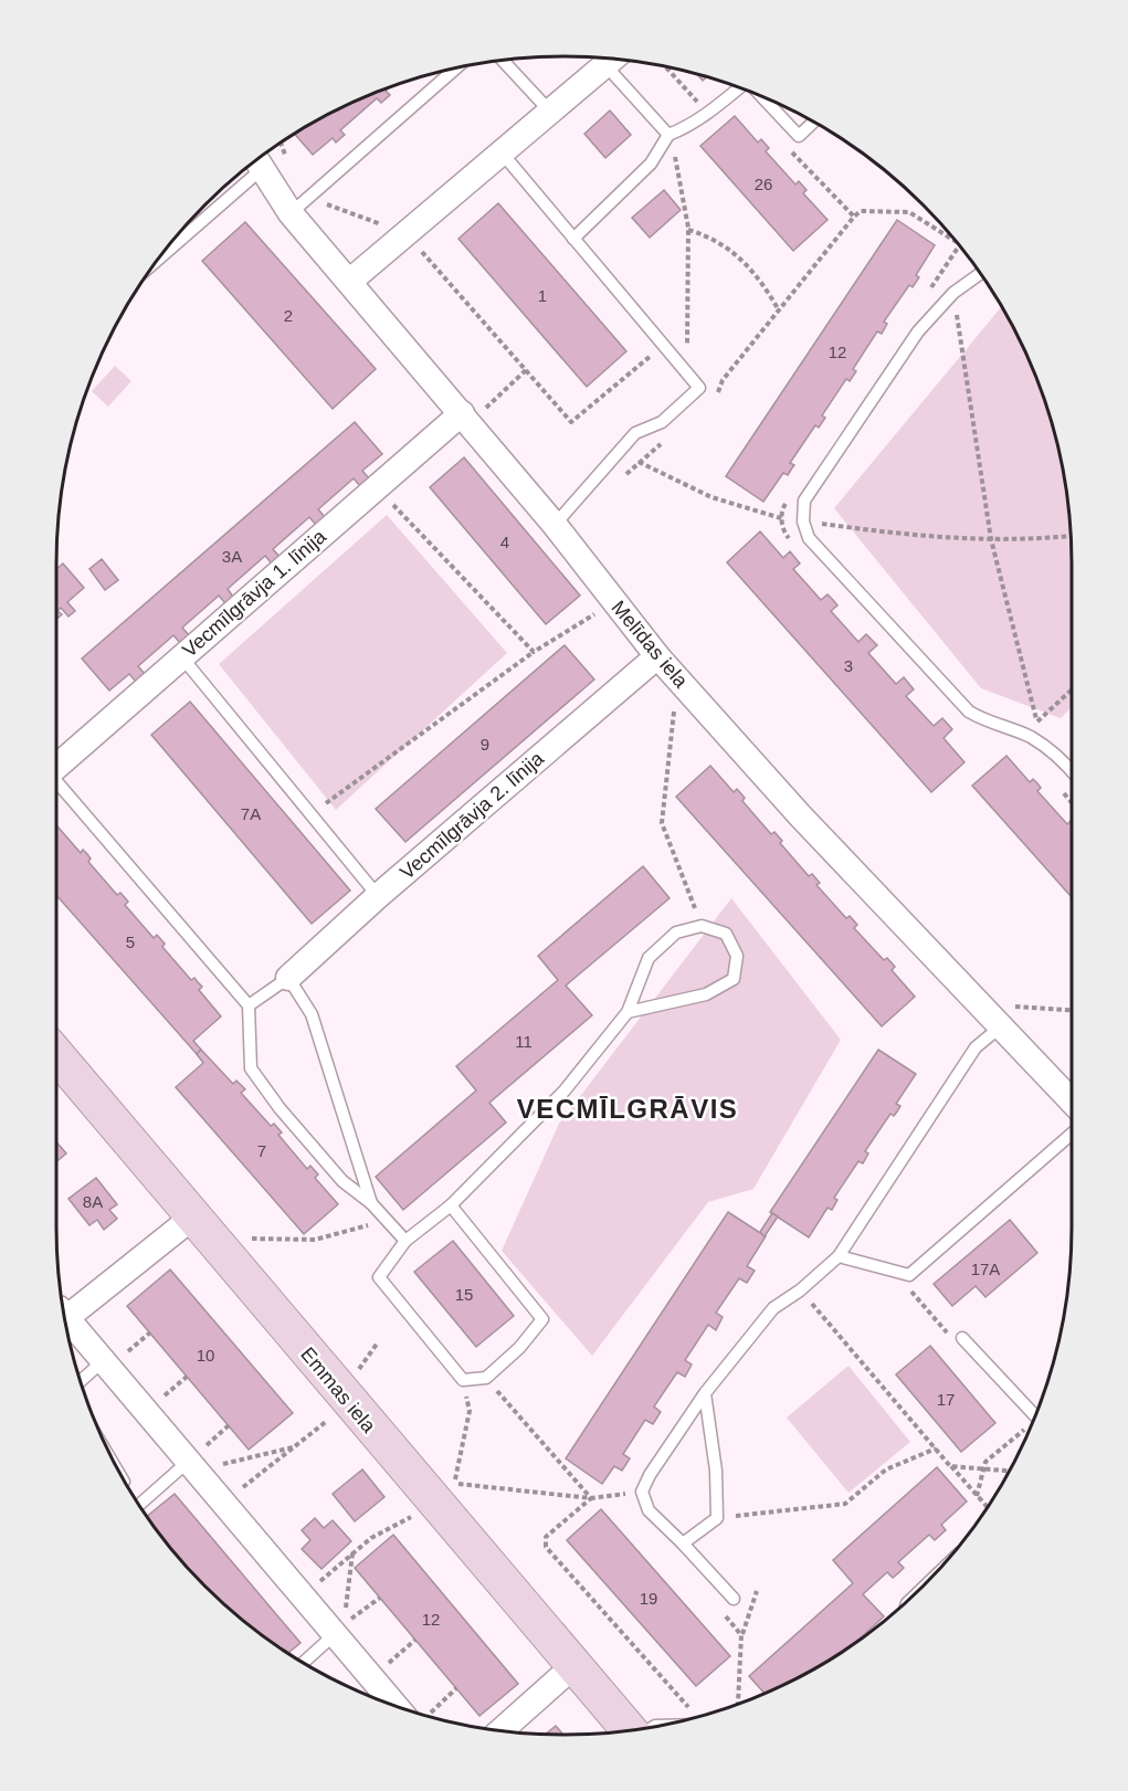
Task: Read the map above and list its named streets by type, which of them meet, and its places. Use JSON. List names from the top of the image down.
{
  "streets": {
    "street": [
      "Vecmīlgrāvja 1. līnija",
      "Melīdas iela",
      "Vecmīlgrāvja 2. līnija",
      "Emmas iela"
    ]
  },
  "crossings": [
    ["Vecmīlgrāvja 1. līnija", "Melīdas iela"],
    ["Melīdas iela", "Vecmīlgrāvja 2. līnija"]
  ],
  "districts": ["VECMĪLGRĀVIS"],
  "house_numbers": [
    "26",
    "1",
    "2",
    "12",
    "4",
    "3A",
    "3",
    "9",
    "7A",
    "5",
    "11",
    "7",
    "8A",
    "17A",
    "15",
    "10",
    "17",
    "19",
    "12"
  ]
}
